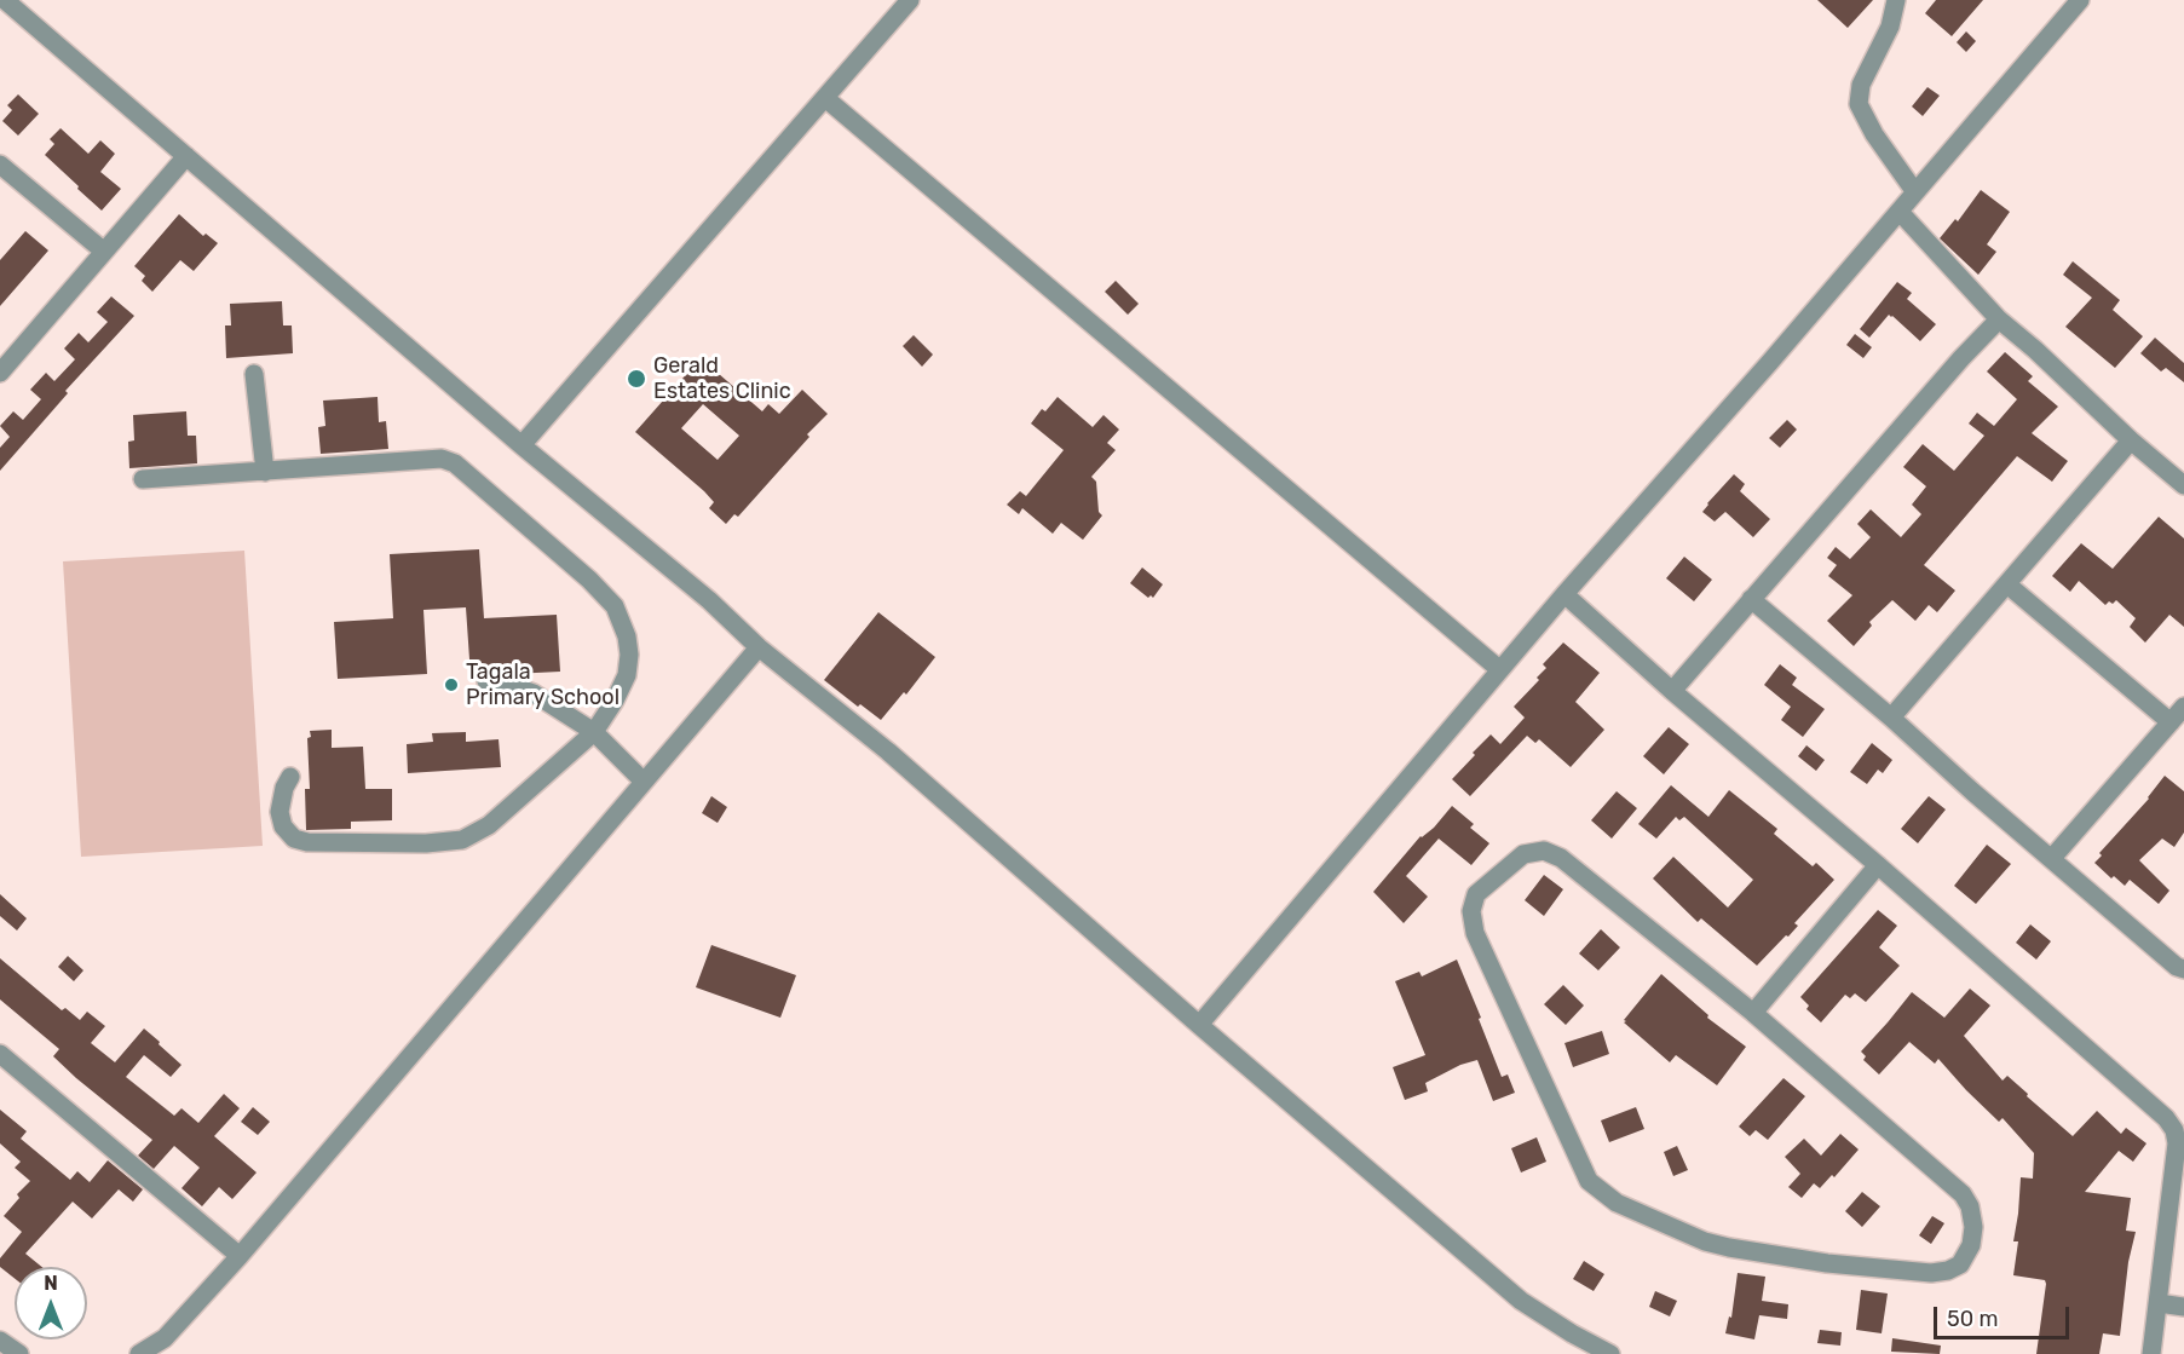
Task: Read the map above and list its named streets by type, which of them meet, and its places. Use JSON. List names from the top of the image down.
{
  "places": ["Gerald Estates Clinic", "Tagala Primary School"],
  "scale_bar": "50 m",
  "north": "top"
}
